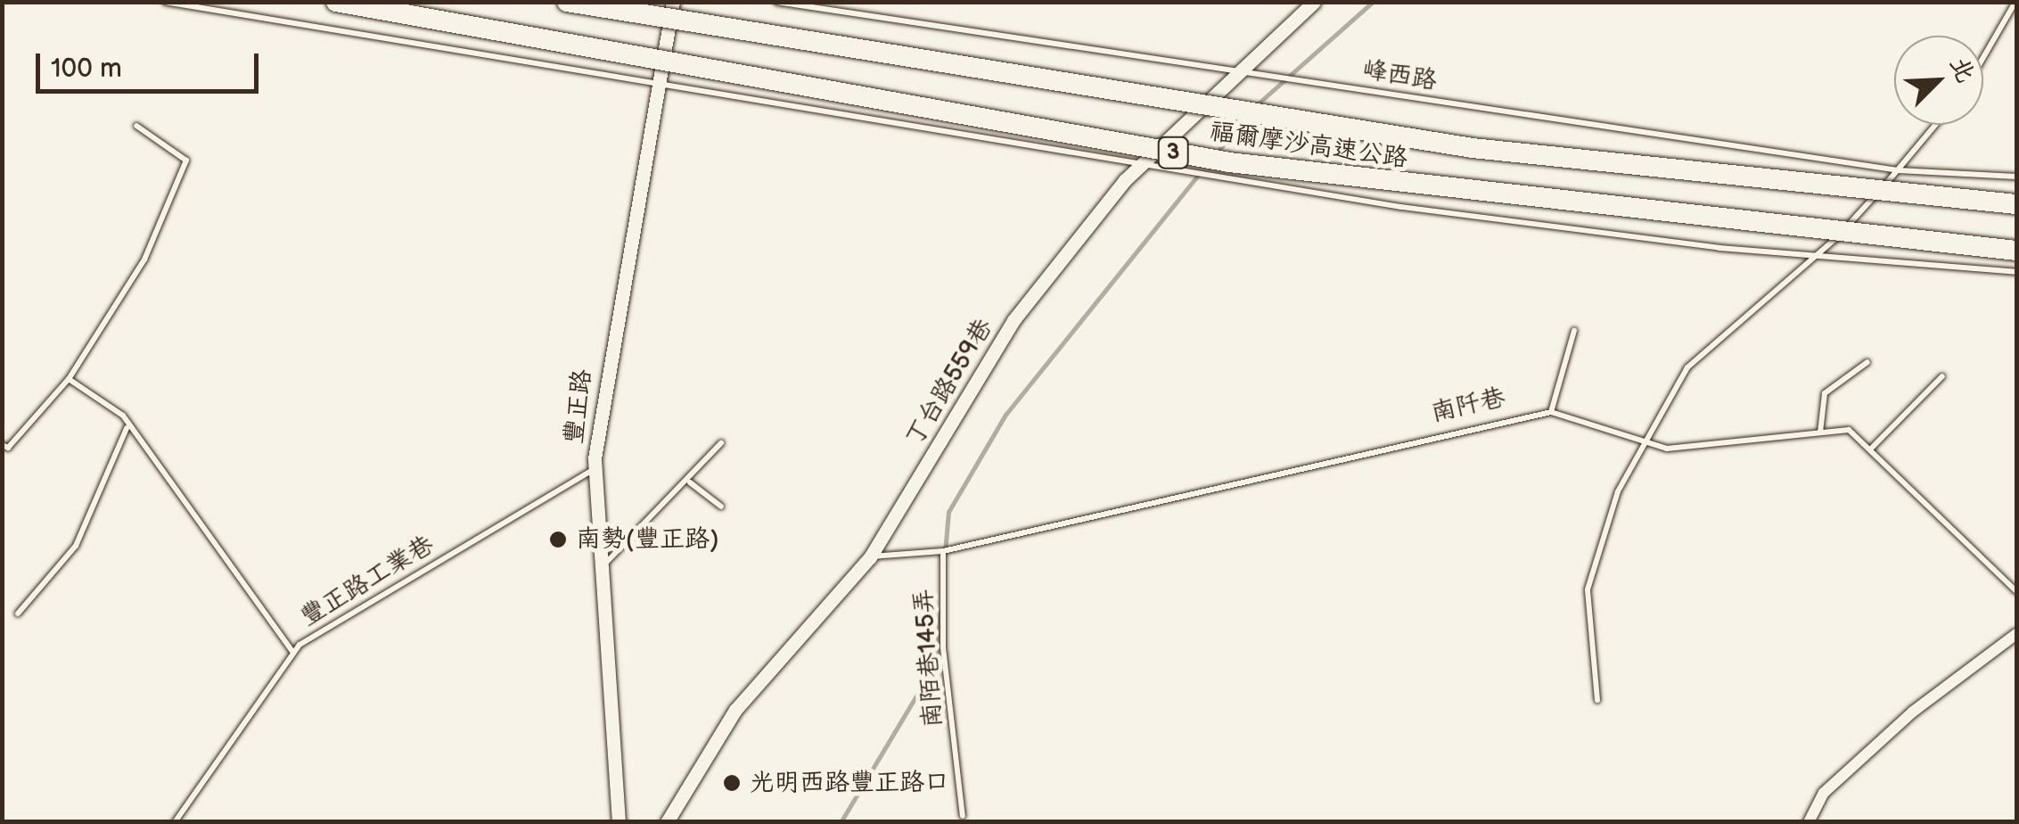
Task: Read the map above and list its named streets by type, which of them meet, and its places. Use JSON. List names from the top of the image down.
{
  "streets": {
    "highway": ["福爾摩沙高速公路", "3"],
    "street": ["丁台路559巷", "豐正路"],
    "lane": [
      "峰西路",
      "南阡巷",
      "豐正路工業巷",
      "南陌巷145弄"
    ]
  },
  "crossings": [
    ["峰西路", "丁台路559巷"],
    ["丁台路559巷", "南阡巷"],
    ["南阡巷", "南陌巷145弄"],
    ["豐正路", "豐正路工業巷"]
  ],
  "places": ["南勢(豐正路)", "光明西路豐正路口"],
  "scale_bar": "100 m",
  "north": "top right"
}
